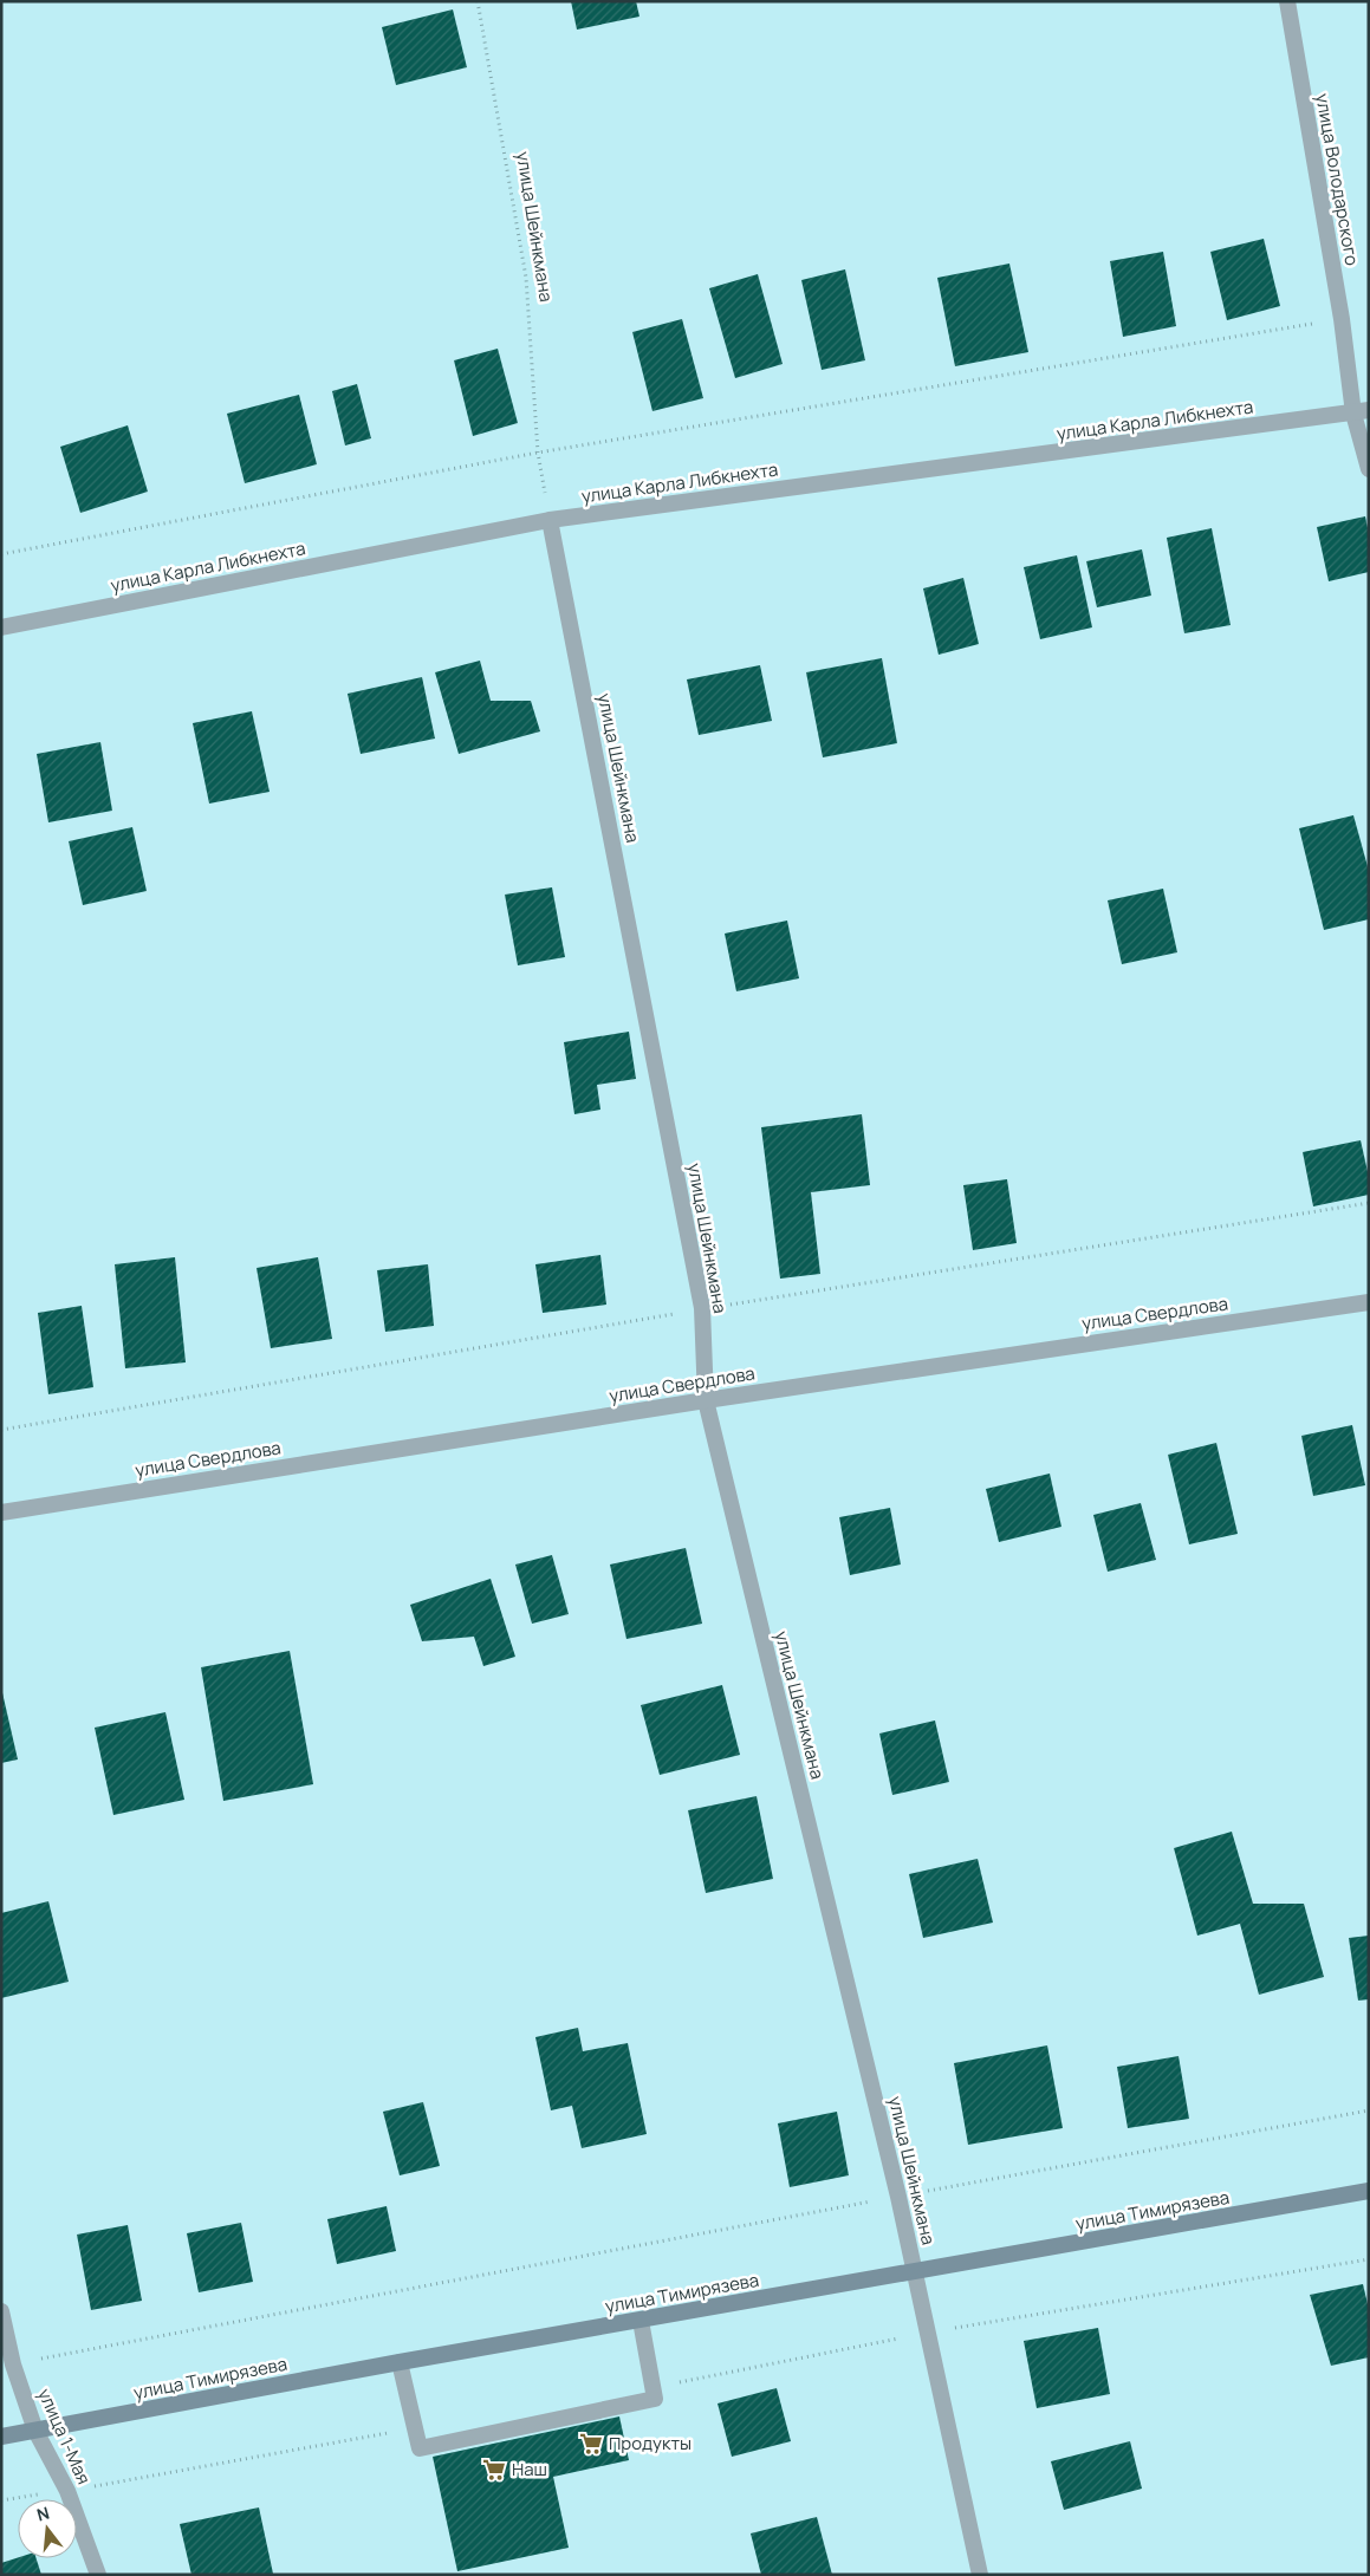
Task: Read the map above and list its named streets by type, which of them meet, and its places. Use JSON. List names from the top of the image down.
{
  "streets": {
    "main road": ["улица Тимирязева"],
    "street": [
      "улица Володарского",
      "улица Шейнкмана",
      "улица Карла Либкнехта",
      "улица Свердлова",
      "улица 1-Мая"
    ]
  },
  "crossings": [
    ["улица Володарского", "улица Карла Либкнехта"],
    ["улица Шейнкмана", "улица Карла Либкнехта"],
    ["улица Шейнкмана", "улица Свердлова"],
    ["улица Шейнкмана", "улица Тимирязева"],
    ["улица Тимирязева", "улица 1-Мая"]
  ],
  "places": {
    "supermarket": ["Продукты", "Наш"]
  },
  "north": "top"
}
